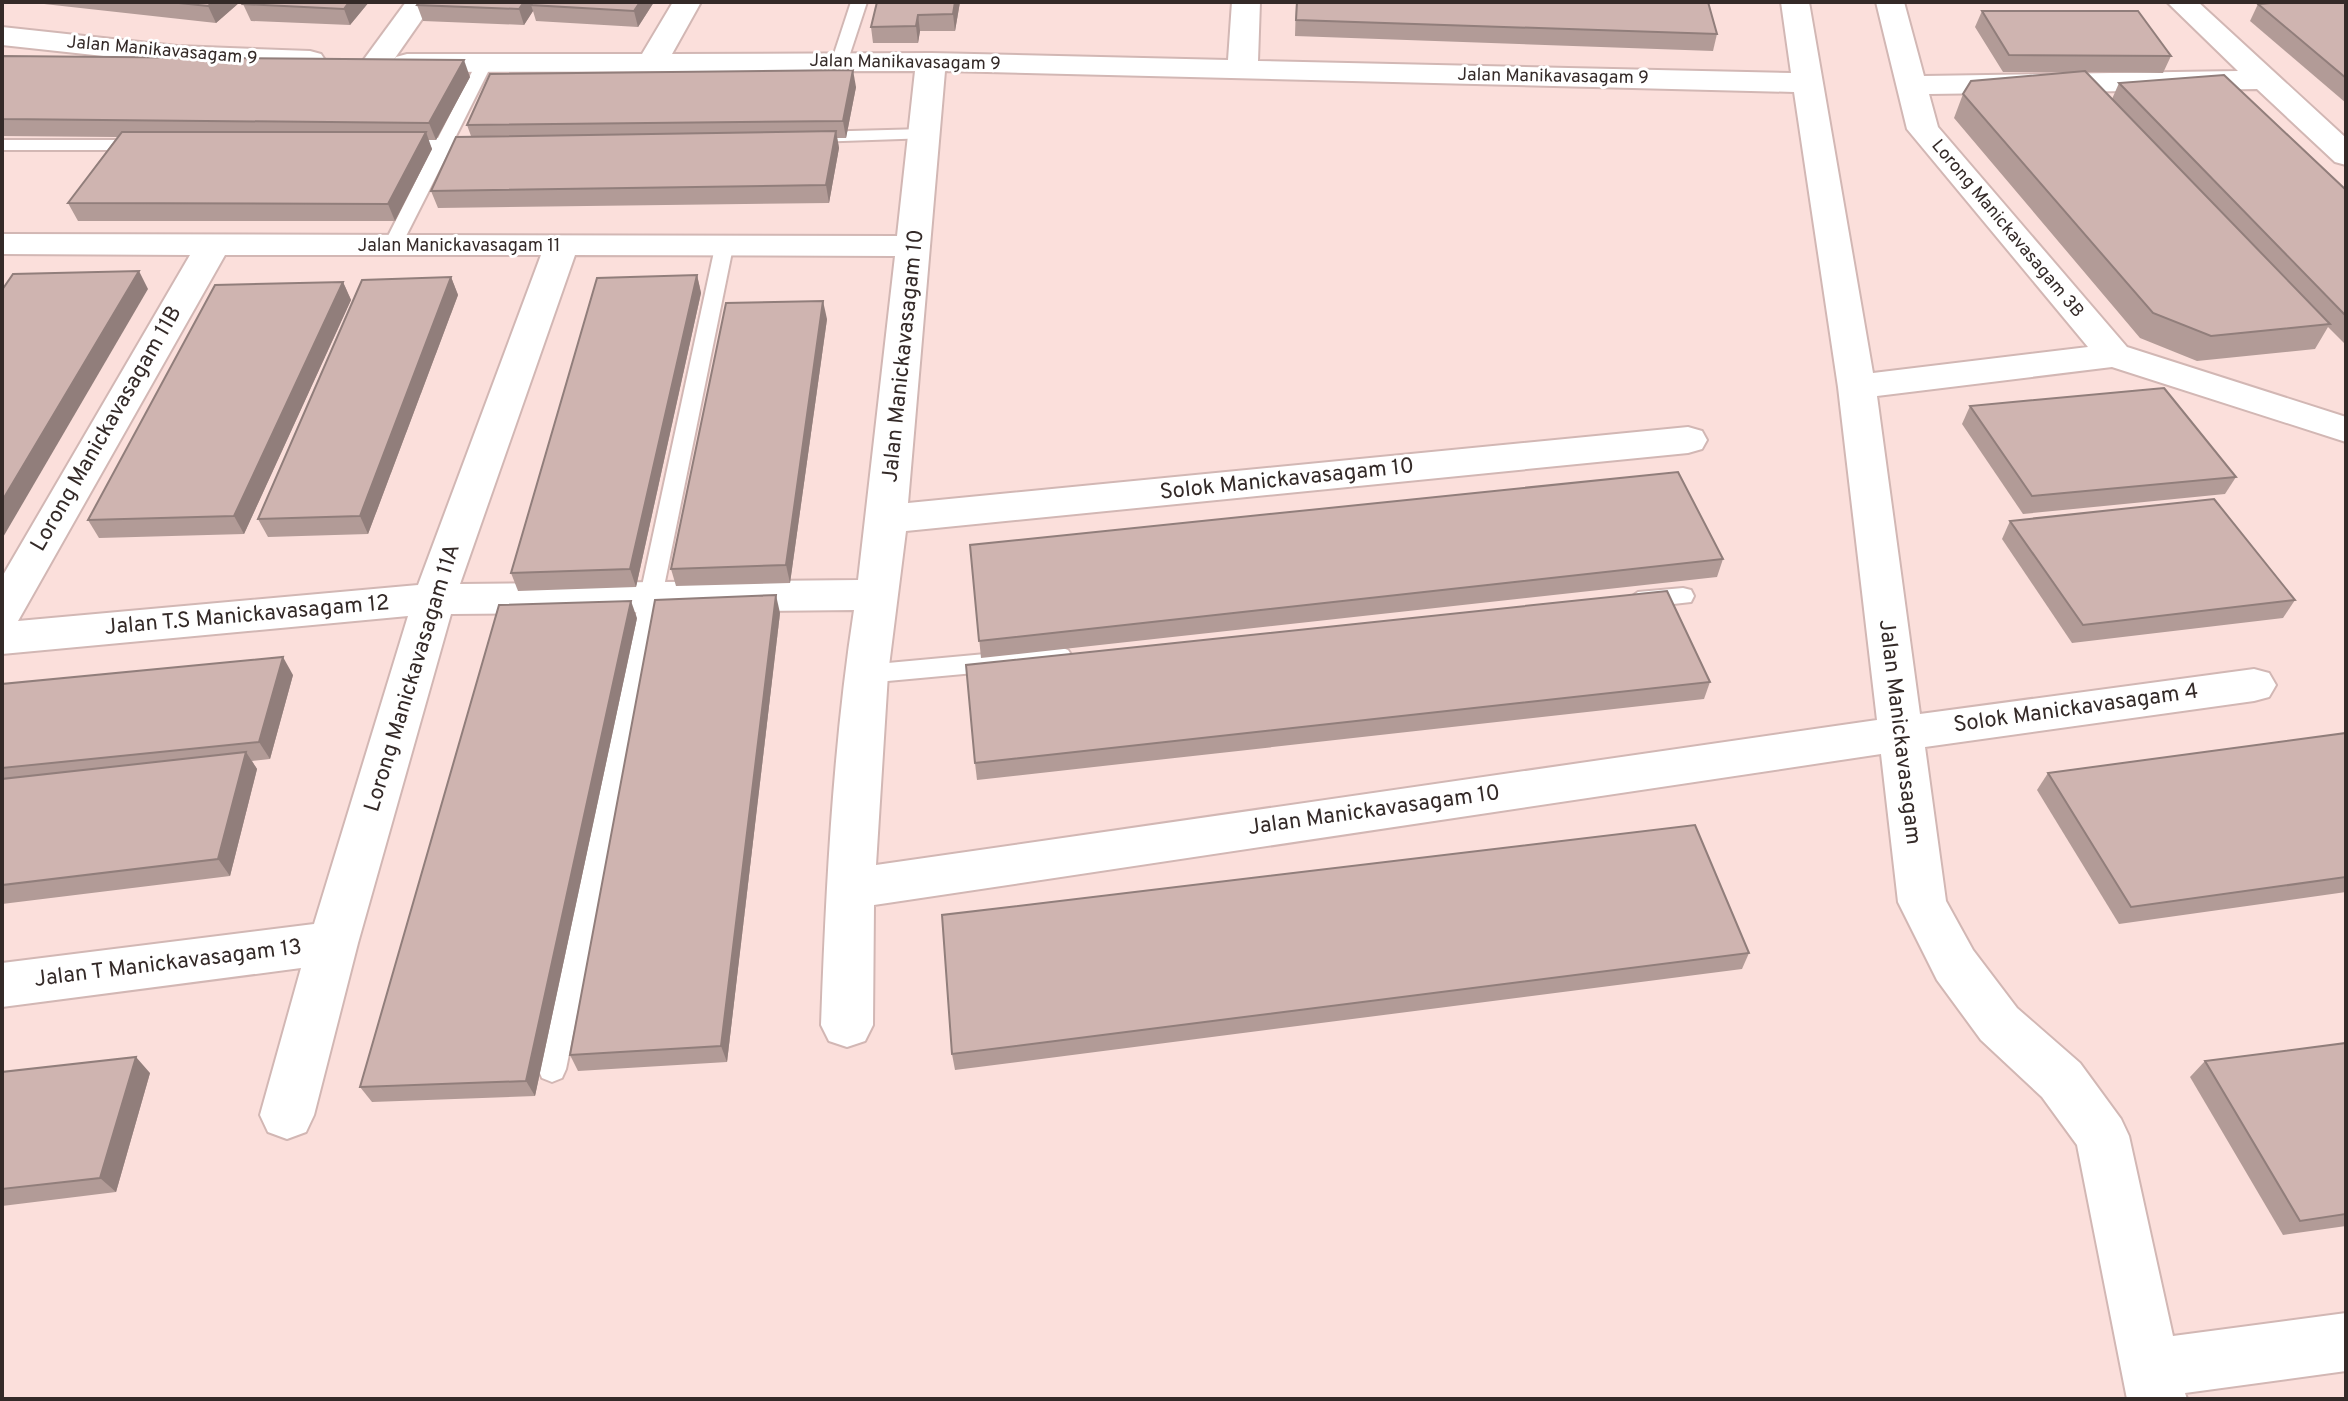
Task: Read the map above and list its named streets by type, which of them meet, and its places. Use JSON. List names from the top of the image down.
{
  "streets": {
    "street": [
      "Jalan Manikavasagam 9",
      "Lorong Manickavasagam 3B",
      "Jalan Manickavasagam 11",
      "Jalan Manickavasagam 10",
      "Lorong Manickavasagam 11B",
      "Solok Manickavasagam 10",
      "Jalan T.S Manickavasagam 12",
      "Lorong Manickavasagam 11A",
      "Solok Manickavasagam 4",
      "Jalan Manickavasagam",
      "Jalan T Manickavasagam 13"
    ]
  },
  "crossings": [
    ["Jalan Manikavasagam 9", "Jalan Manickavasagam 10"],
    ["Jalan Manikavasagam 9", "Jalan Manickavasagam"],
    ["Jalan Manickavasagam 11", "Jalan Manickavasagam 10"],
    ["Jalan Manickavasagam 11", "Lorong Manickavasagam 11B"],
    ["Jalan Manickavasagam 11", "Lorong Manickavasagam 11A"],
    ["Jalan Manickavasagam 10", "Solok Manickavasagam 10"],
    ["Jalan Manickavasagam 10", "Jalan T.S Manickavasagam 12"],
    ["Jalan Manickavasagam 10", "Solok Manickavasagam 4"],
    ["Jalan Manickavasagam 10", "Jalan Manickavasagam"],
    ["Jalan T.S Manickavasagam 12", "Lorong Manickavasagam 11A"],
    ["Lorong Manickavasagam 11A", "Jalan T Manickavasagam 13"],
    ["Solok Manickavasagam 4", "Jalan Manickavasagam"]
  ]
}
